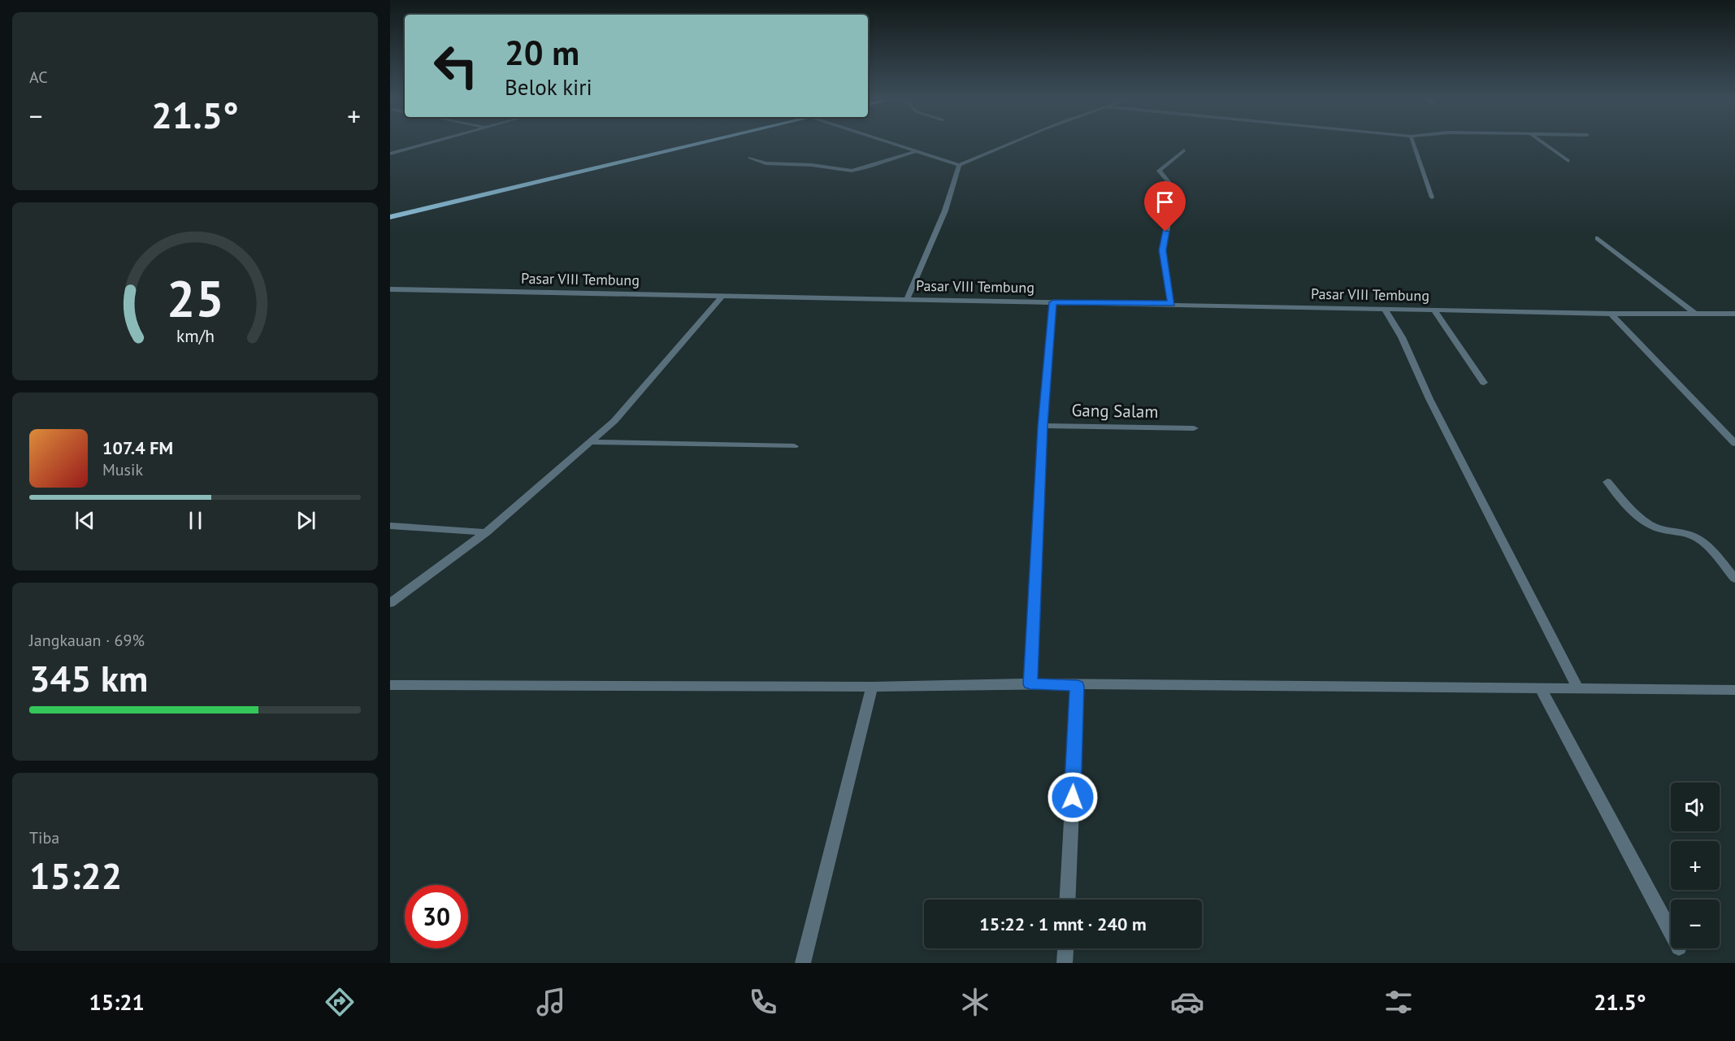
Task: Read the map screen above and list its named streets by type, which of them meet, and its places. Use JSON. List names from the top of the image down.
{
  "streets": {
    "street": ["Pasar VIII Tembung", "Gang Salam"]
  },
  "page": {
    "tile": [
      "AC",
      ["Jangkauan · 69%", "345 km"],
      ["Tiba", "15:22"]
    ],
    "turn": ["20 m", "Belok kiri"],
    "heat": ["−", "21.5°", "+"],
    "song": ["107.4 FM", "Musik"],
    "map_buttons": ["+", "−"],
    "limit": "30",
    "trip": "15:22 · 1 mnt · 240 m",
    "tabs": ["15:21", "21.5°"],
    "gauge": ["25", "km/h"]
  }
}
